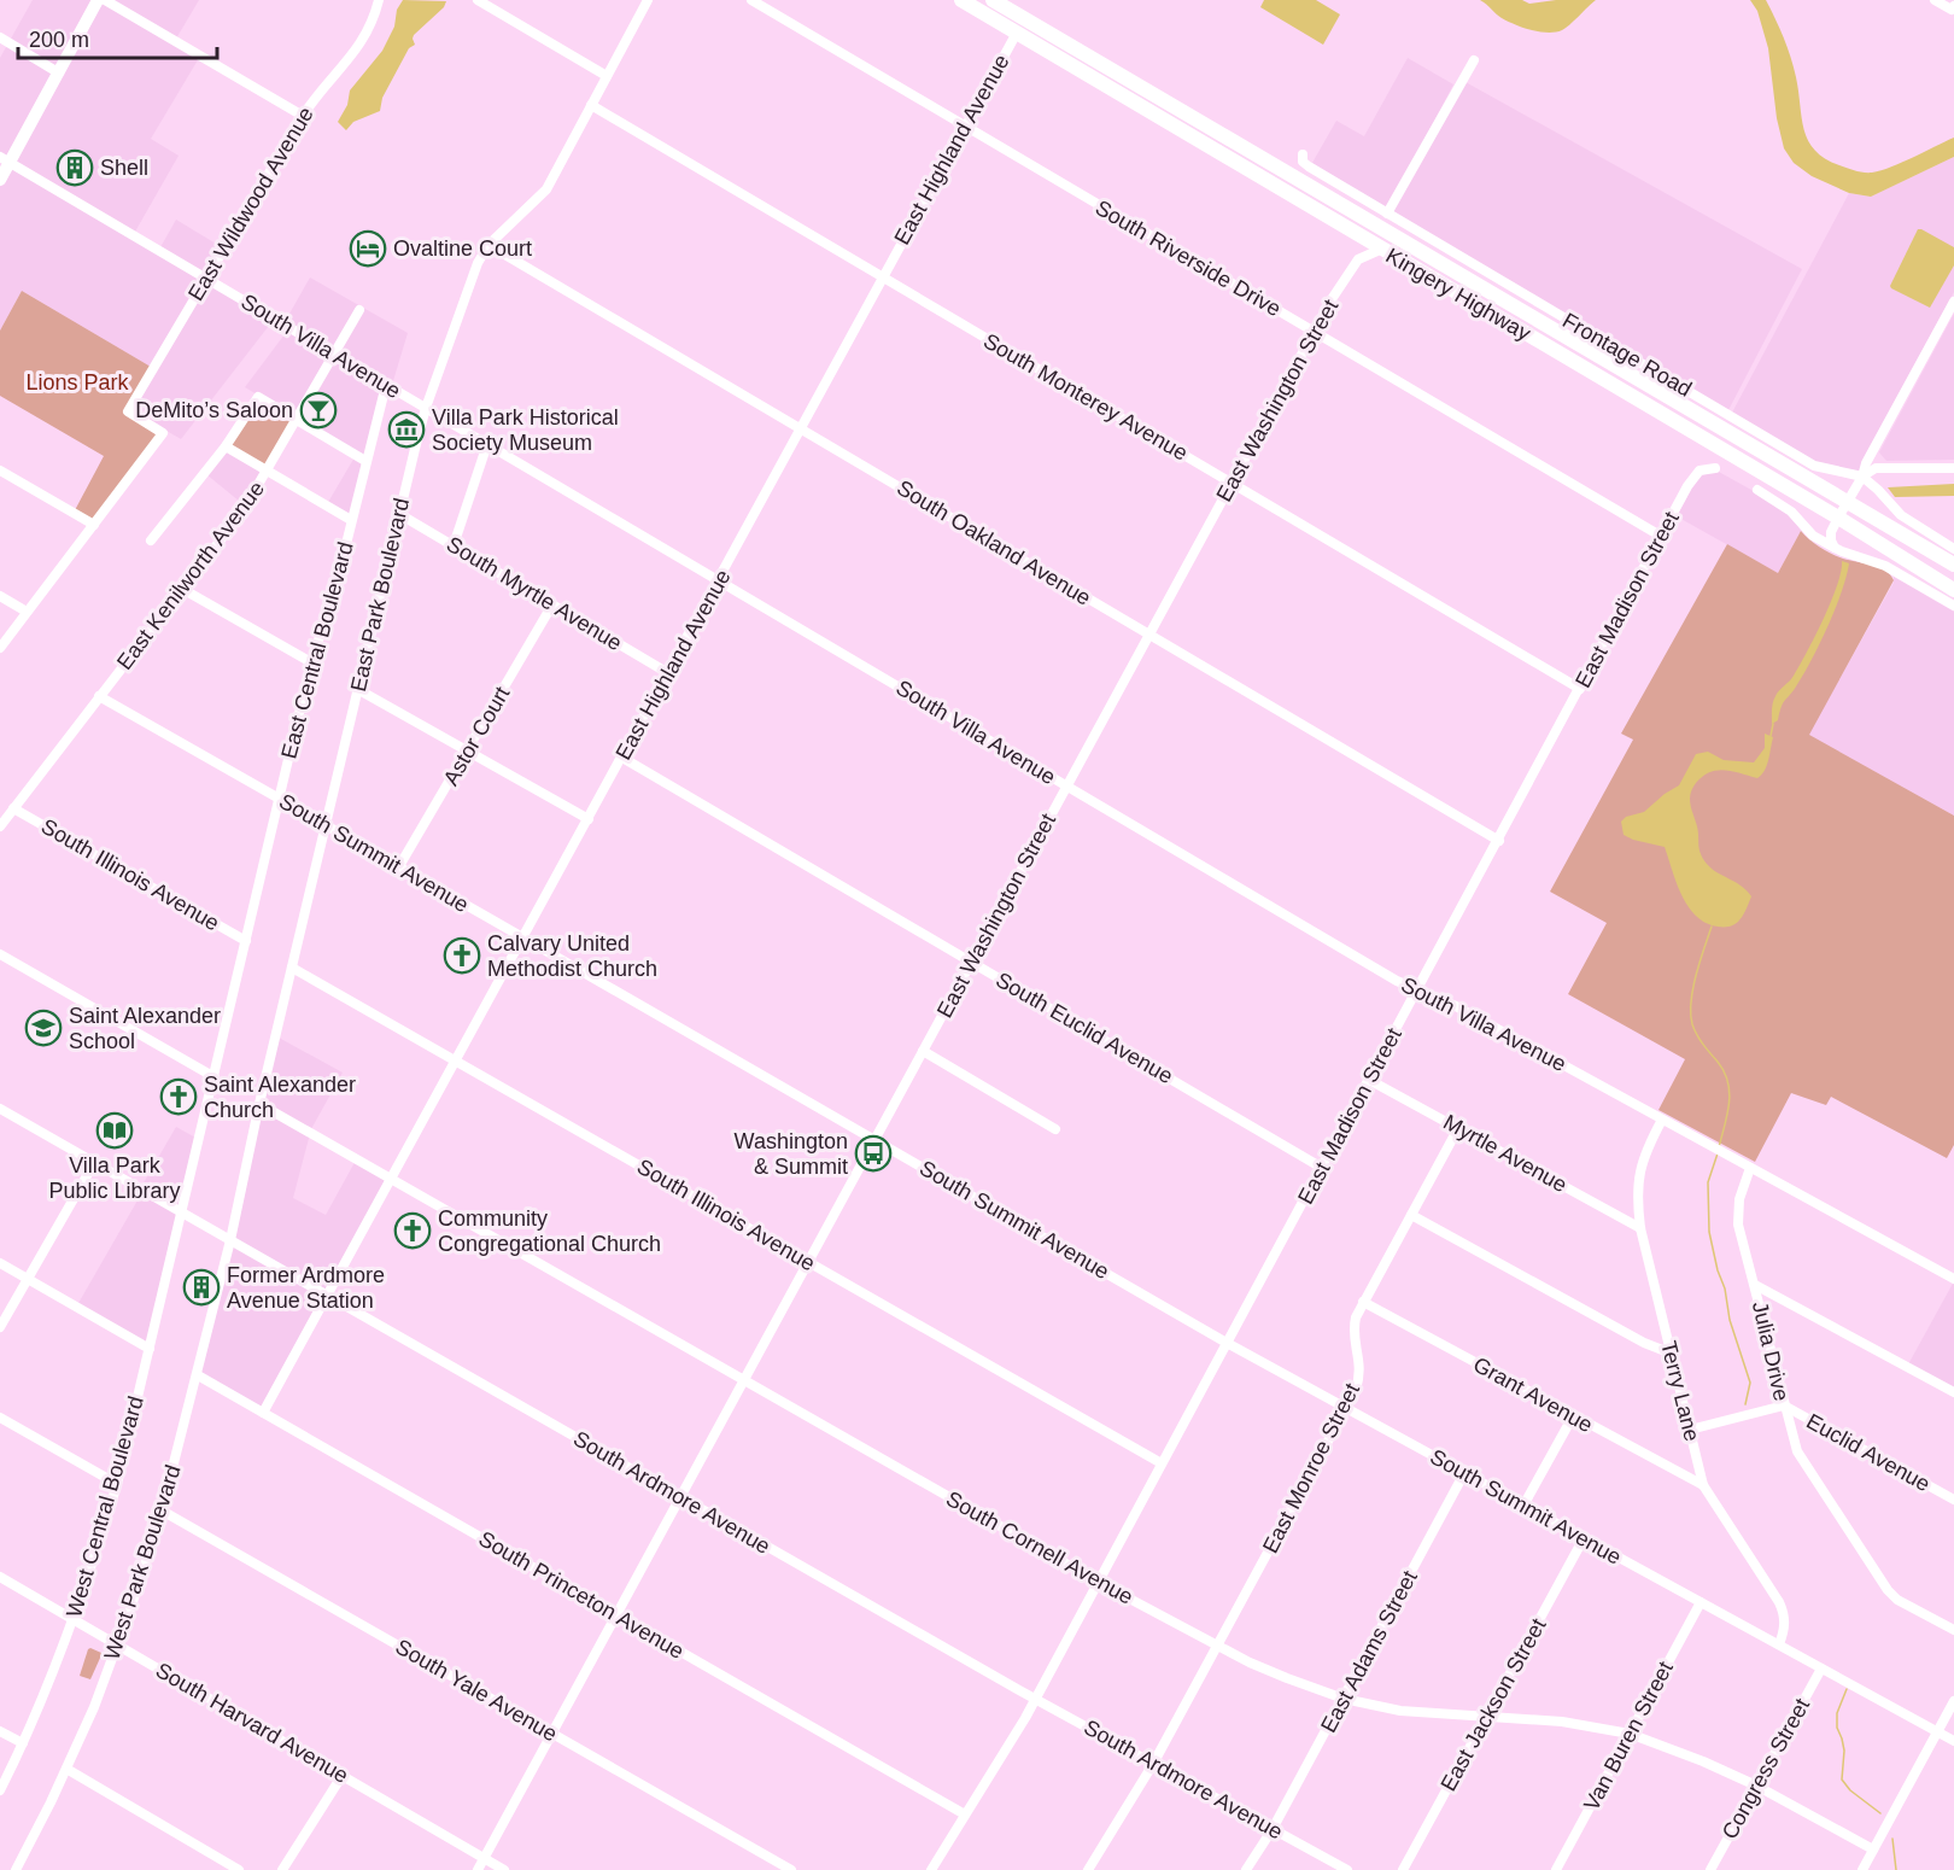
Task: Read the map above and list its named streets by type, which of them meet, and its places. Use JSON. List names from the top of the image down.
{
  "streets": {
    "highway": ["Kingery Highway"],
    "street": [
      "East Highland Avenue",
      "East Wildwood Avenue",
      "South Riverside Drive",
      "South Villa Avenue",
      "Frontage Road",
      "South Monterey Avenue",
      "East Washington Street",
      "South Oakland Avenue",
      "East Kenilworth Avenue",
      "South Myrtle Avenue",
      "East Park Boulevard",
      "East Madison Street",
      "East Central Boulevard",
      "Astor Court",
      "South Summit Avenue",
      "South Illinois Avenue",
      "South Euclid Avenue",
      "Myrtle Avenue",
      "Julia Drive",
      "Terry Lane",
      "Grant Avenue",
      "Euclid Avenue",
      "East Monroe Street",
      "South Ardmore Avenue",
      "West Central Boulevard",
      "South Cornell Avenue",
      "West Park Boulevard",
      "South Princeton Avenue",
      "East Adams Street",
      "South Yale Avenue",
      "East Jackson Street",
      "South Harvard Avenue",
      "Van Buren Street",
      "Congress Street"
    ]
  },
  "crossings": [
    ["East Highland Avenue", "South Riverside Drive"],
    ["East Highland Avenue", "Kingery Highway"],
    ["East Highland Avenue", "South Villa Avenue"],
    ["East Highland Avenue", "South Monterey Avenue"],
    ["East Highland Avenue", "South Oakland Avenue"],
    ["East Highland Avenue", "South Myrtle Avenue"],
    ["East Highland Avenue", "South Summit Avenue"],
    ["East Highland Avenue", "South Illinois Avenue"],
    ["East Highland Avenue", "South Euclid Avenue"],
    ["East Highland Avenue", "South Ardmore Avenue"],
    ["East Highland Avenue", "South Cornell Avenue"],
    ["East Highland Avenue", "South Princeton Avenue"],
    ["East Wildwood Avenue", "South Villa Avenue"],
    ["South Riverside Drive", "East Washington Street"],
    ["South Riverside Drive", "East Madison Street"],
    ["South Villa Avenue", "East Washington Street"],
    ["South Villa Avenue", "East Kenilworth Avenue"],
    ["South Villa Avenue", "East Park Boulevard"],
    ["South Villa Avenue", "East Madison Street"],
    ["South Villa Avenue", "East Central Boulevard"],
    ["South Villa Avenue", "Julia Drive"],
    ["South Villa Avenue", "Terry Lane"],
    ["South Monterey Avenue", "East Washington Street"],
    ["South Monterey Avenue", "East Park Boulevard"],
    ["South Monterey Avenue", "East Madison Street"],
    ["East Washington Street", "South Oakland Avenue"],
    ["East Washington Street", "South Summit Avenue"],
    ["East Washington Street", "South Illinois Avenue"],
    ["East Washington Street", "South Euclid Avenue"],
    ["East Washington Street", "South Ardmore Avenue"],
    ["East Washington Street", "South Cornell Avenue"],
    ["East Washington Street", "South Princeton Avenue"],
    ["East Washington Street", "South Yale Avenue"],
    ["East Washington Street", "South Harvard Avenue"],
    ["South Oakland Avenue", "East Park Boulevard"],
    ["South Oakland Avenue", "East Madison Street"],
    ["East Kenilworth Avenue", "South Summit Avenue"],
    ["East Kenilworth Avenue", "South Illinois Avenue"],
    ["South Myrtle Avenue", "East Park Boulevard"],
    ["South Myrtle Avenue", "Astor Court"],
    ["East Park Boulevard", "South Summit Avenue"],
    ["East Park Boulevard", "South Illinois Avenue"],
    ["East Park Boulevard", "South Ardmore Avenue"],
    ["East Park Boulevard", "South Cornell Avenue"],
    ["East Park Boulevard", "West Park Boulevard"],
    ["East Madison Street", "South Summit Avenue"],
    ["East Madison Street", "South Illinois Avenue"],
    ["East Madison Street", "South Euclid Avenue"],
    ["East Madison Street", "Myrtle Avenue"],
    ["East Madison Street", "South Ardmore Avenue"],
    ["East Madison Street", "South Cornell Avenue"],
    ["East Madison Street", "South Princeton Avenue"],
    ["East Central Boulevard", "South Summit Avenue"],
    ["East Central Boulevard", "South Illinois Avenue"],
    ["East Central Boulevard", "South Ardmore Avenue"],
    ["East Central Boulevard", "West Central Boulevard"],
    ["Astor Court", "South Summit Avenue"],
    ["South Summit Avenue", "Terry Lane"],
    ["South Summit Avenue", "East Monroe Street"],
    ["South Summit Avenue", "East Adams Street"],
    ["South Summit Avenue", "East Jackson Street"],
    ["South Summit Avenue", "Van Buren Street"],
    ["South Summit Avenue", "Congress Street"],
    ["Myrtle Avenue", "Terry Lane"],
    ["Myrtle Avenue", "East Monroe Street"],
    ["Julia Drive", "Euclid Avenue"],
    ["Terry Lane", "Grant Avenue"],
    ["Grant Avenue", "East Monroe Street"],
    ["East Monroe Street", "South Ardmore Avenue"],
    ["East Monroe Street", "South Cornell Avenue"],
    ["South Ardmore Avenue", "West Central Boulevard"],
    ["South Ardmore Avenue", "West Park Boulevard"],
    ["South Ardmore Avenue", "East Adams Street"],
    ["West Central Boulevard", "South Harvard Avenue"],
    ["South Cornell Avenue", "East Adams Street"],
    ["South Cornell Avenue", "East Jackson Street"],
    ["South Cornell Avenue", "Van Buren Street"],
    ["South Cornell Avenue", "Congress Street"],
    ["West Park Boulevard", "South Princeton Avenue"],
    ["West Park Boulevard", "South Yale Avenue"],
    ["West Park Boulevard", "South Harvard Avenue"]
  ],
  "parks": ["Lions Park"],
  "places": {
    "building": ["Shell", "Former Ardmore Avenue Station"],
    "hotel": ["Ovaltine Court"],
    "bar": ["DeMito’s Saloon"],
    "museum": ["Villa Park Historical Society Museum"],
    "church": ["Calvary United Methodist Church", "Saint Alexander Church", "Community Congregational Church"],
    "school or university": ["Saint Alexander School"],
    "library": ["Villa Park Public Library"],
    "bus stop": ["Washington & Summit"]
  },
  "scale_bar": "200 m"
}
